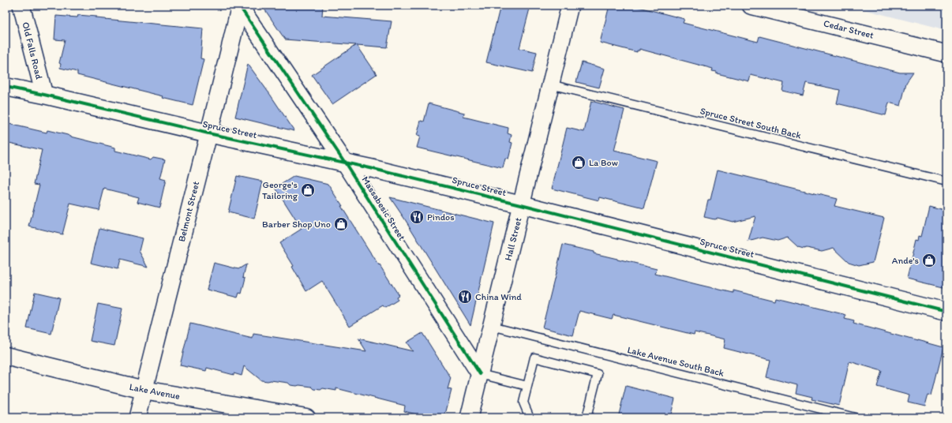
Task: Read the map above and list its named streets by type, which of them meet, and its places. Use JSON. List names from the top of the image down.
{
  "streets": {
    "street": [
      "Cedar Street",
      "Old Falls Road",
      "Spruce Street",
      "Massabesic Street",
      "Belmont Street",
      "Hall Street",
      "Lake Avenue"
    ],
    "lane": ["Spruce Street South Back", "Lake Avenue South Back"]
  },
  "crossings": [
    ["Old Falls Road", "Spruce Street"],
    ["Spruce Street South Back", "Hall Street"],
    ["Spruce Street", "Massabesic Street"],
    ["Spruce Street", "Belmont Street"],
    ["Spruce Street", "Hall Street"],
    ["Massabesic Street", "Belmont Street"],
    ["Massabesic Street", "Hall Street"],
    ["Belmont Street", "Lake Avenue"],
    ["Hall Street", "Lake Avenue South Back"]
  ],
  "places": {
    "shop": [
      "La Bow",
      "George's Tailoring",
      "Barber Shop Uno",
      "Ande's"
    ],
    "restaurant": ["Pindos", "China Wind"]
  }
}
